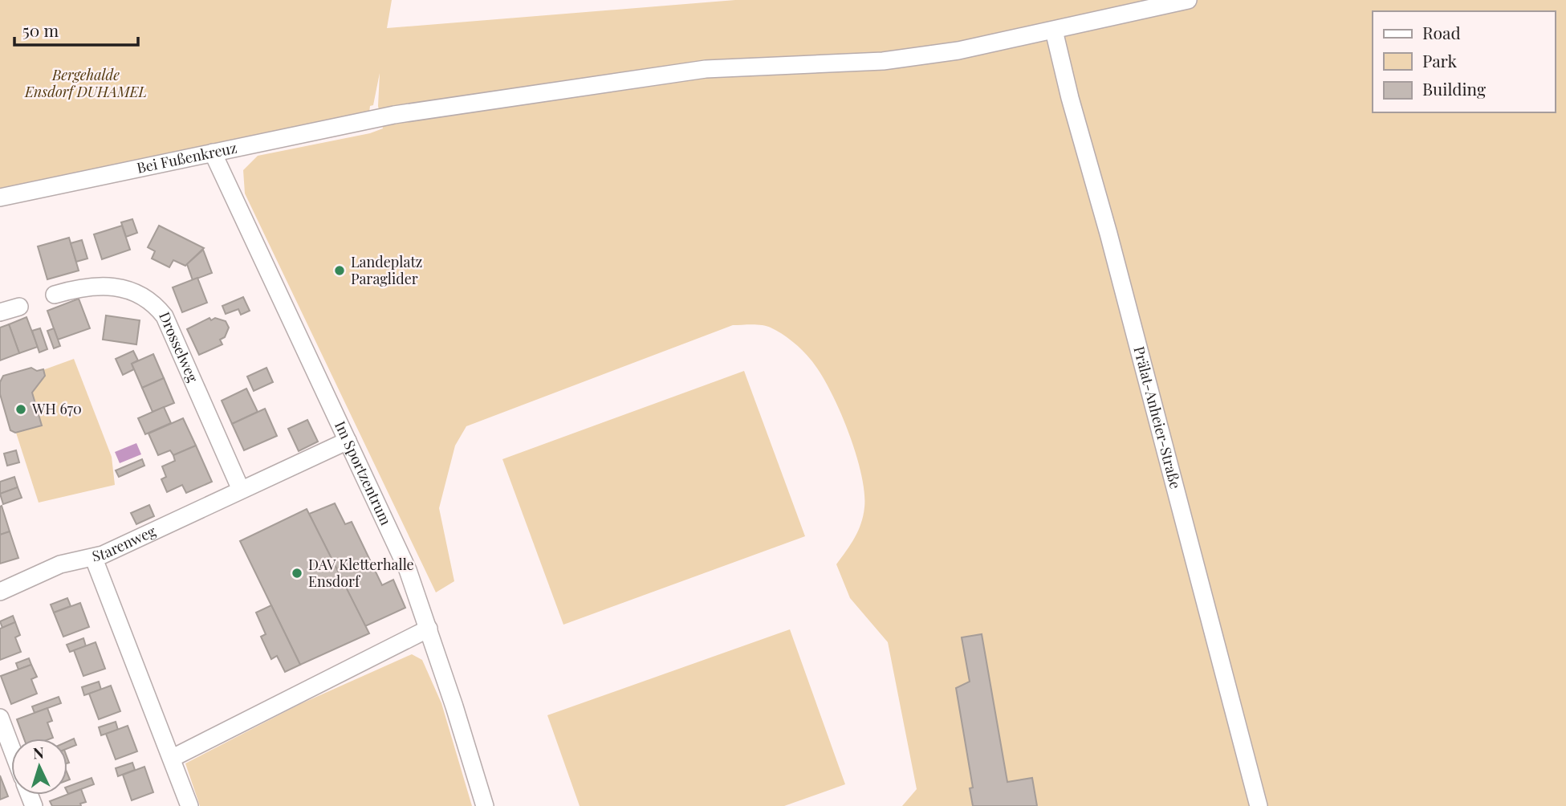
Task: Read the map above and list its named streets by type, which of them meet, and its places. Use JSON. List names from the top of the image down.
{
  "streets": {
    "street": [
      "Bei Fußenkreuz",
      "Drosselweg",
      "Prälat-Anheier-Straße",
      "Im Sportzentrum",
      "Starenweg"
    ]
  },
  "crossings": [
    ["Bei Fußenkreuz", "Prälat-Anheier-Straße"],
    ["Bei Fußenkreuz", "Im Sportzentrum"],
    ["Drosselweg", "Starenweg"],
    ["Im Sportzentrum", "Starenweg"]
  ],
  "parks": ["Bergehalde Ensdorf DUHAMEL"],
  "places": ["Landeplatz Paraglider", "WH 670", "DAV Kletterhalle Ensdorf"],
  "legend": ["Road", "Park", "Building"],
  "scale_bar": "50 m",
  "north": "top"
}
